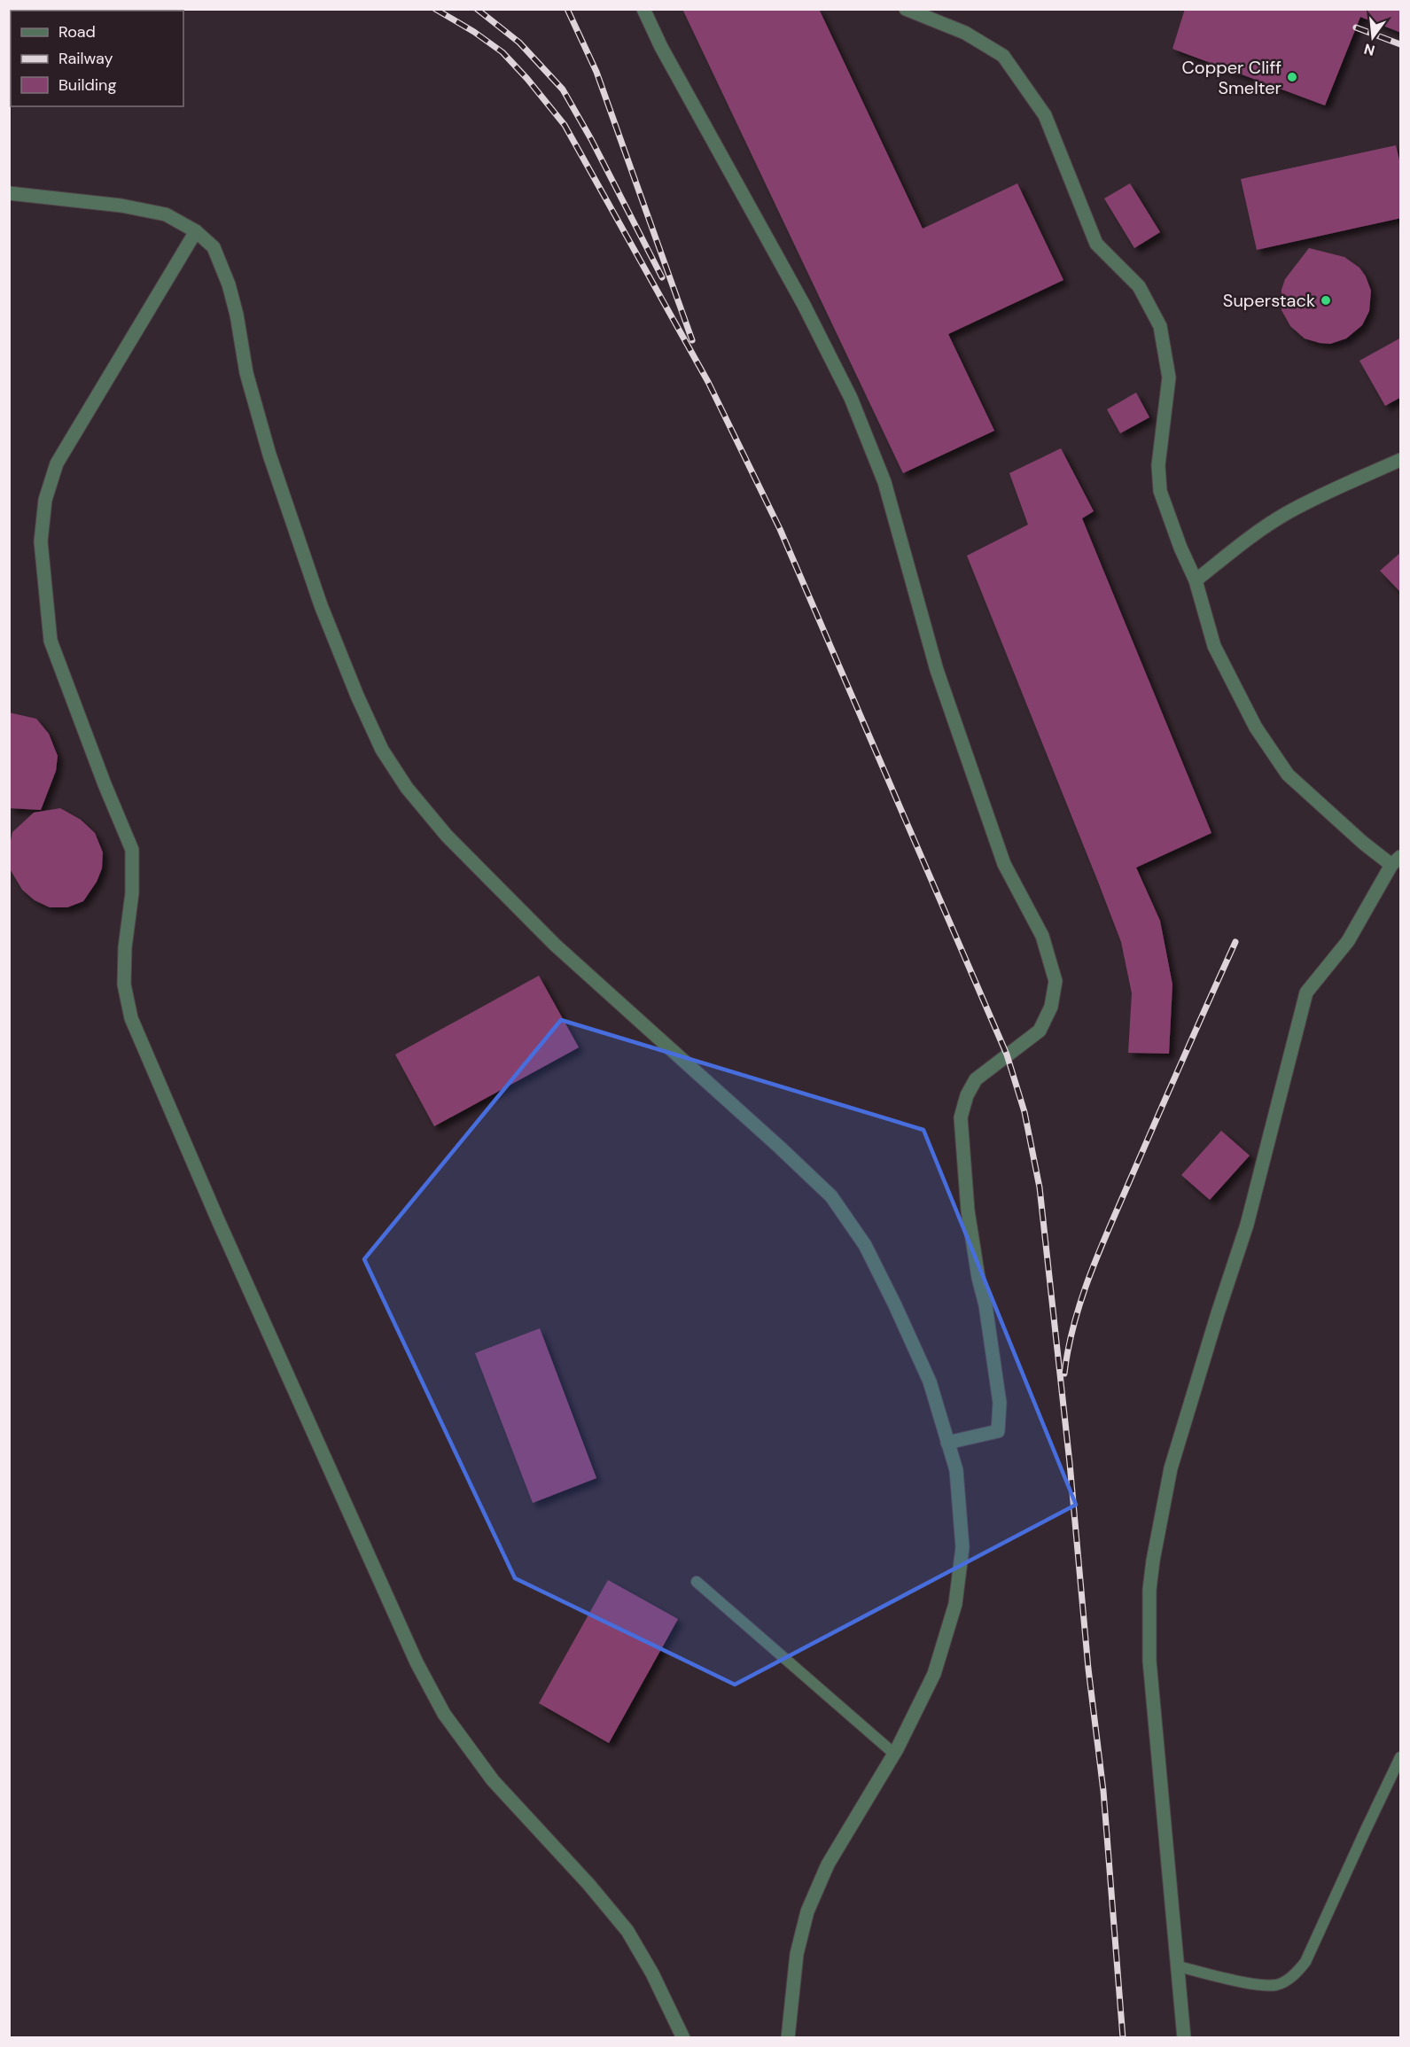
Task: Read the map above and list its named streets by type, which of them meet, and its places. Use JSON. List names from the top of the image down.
{
  "places": ["Copper Cliff Smelter", "Superstack"],
  "legend": ["Road", "Railway", "Building"],
  "north": "bottom"
}
